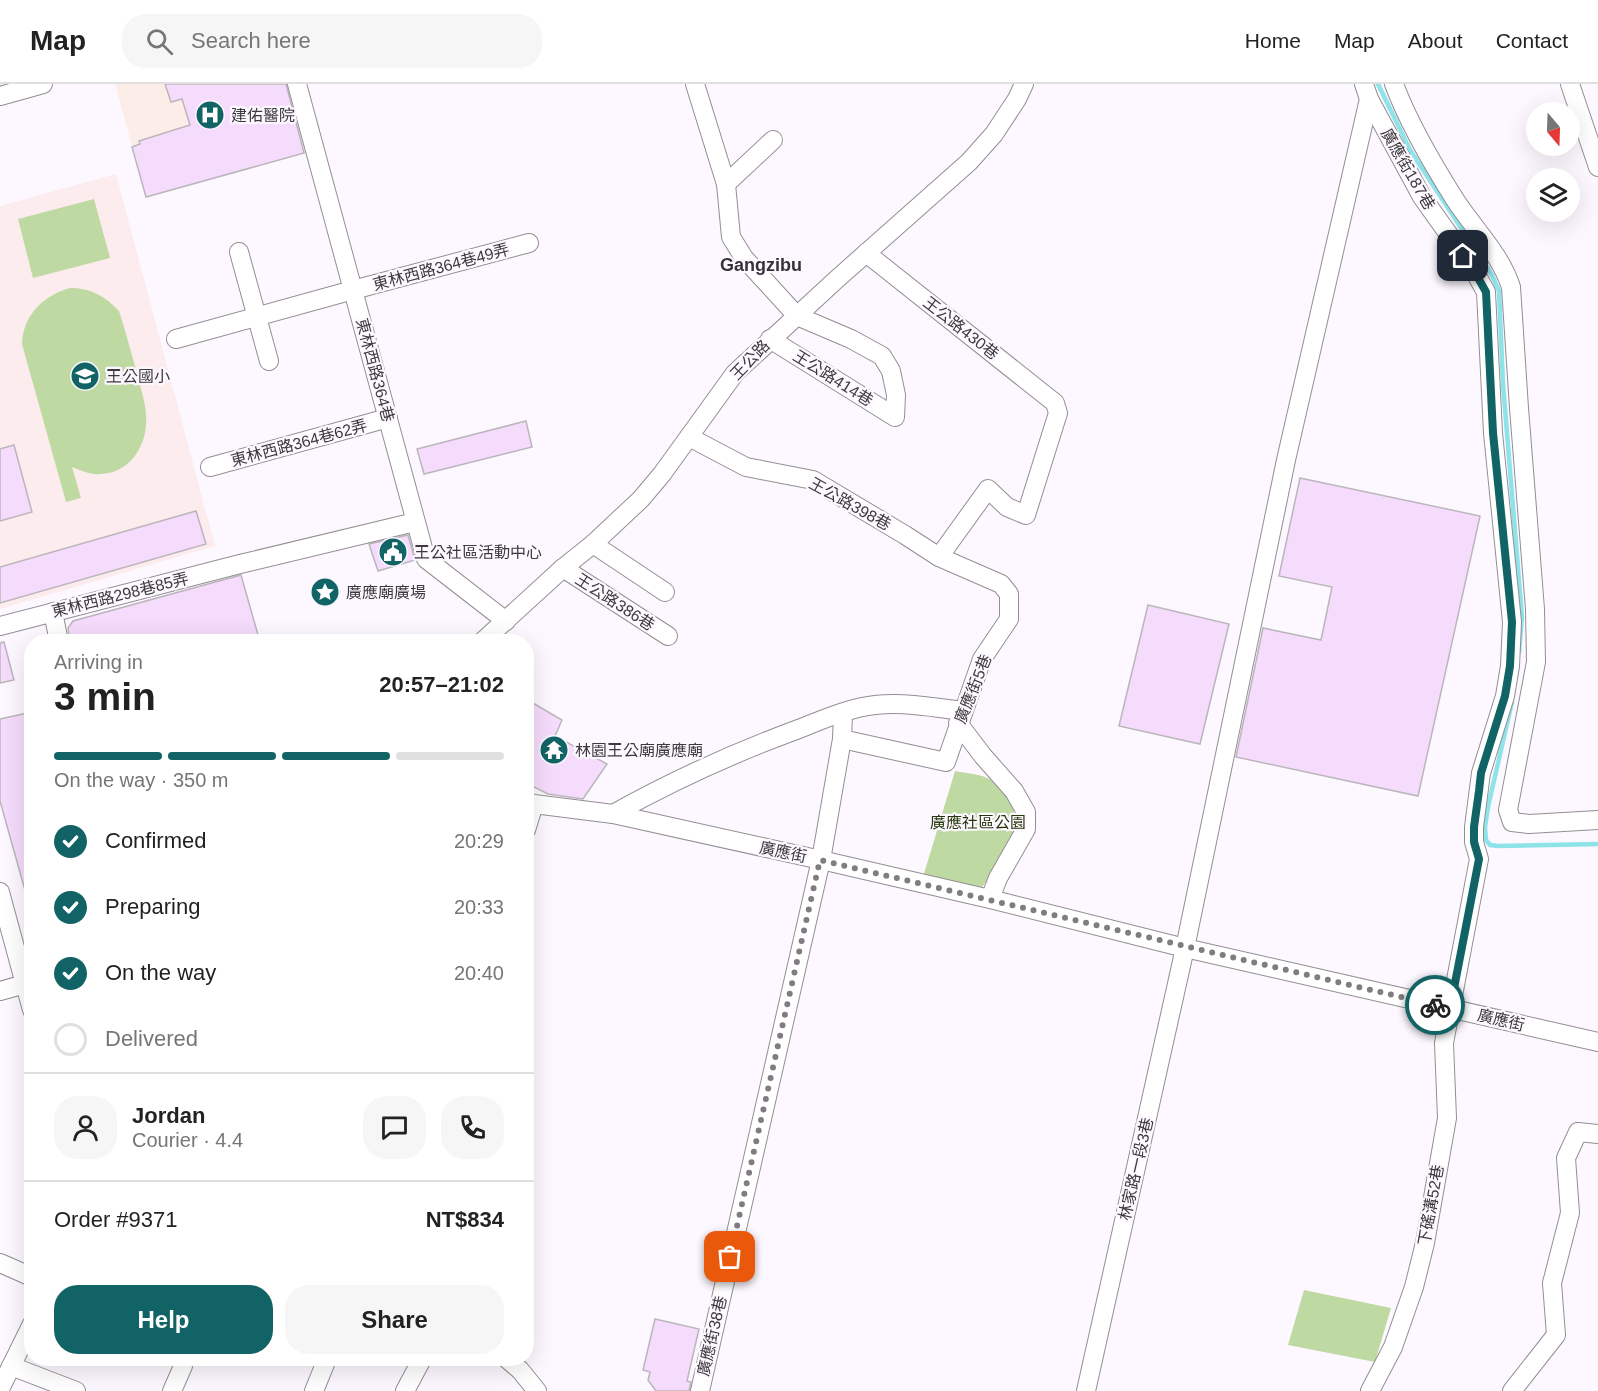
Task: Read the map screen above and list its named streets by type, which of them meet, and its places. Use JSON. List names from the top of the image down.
{
  "streets": {
    "street": [
      "廣應街187巷",
      "東林西路364巷49弄",
      "王公路430巷",
      "王公路",
      "東林西路364巷",
      "王公路414巷",
      "東林西路364巷62弄",
      "王公路398巷",
      "東林西路298巷85弄",
      "王公路386巷",
      "廣應街5巷",
      "廣應街",
      "林家路一段3巷",
      "下磘溝52巷",
      "廣應街38巷"
    ]
  },
  "crossings": [
    ["廣應街187巷", "廣應街"],
    ["廣應街187巷", "林家路一段3巷"],
    ["廣應街187巷", "下磘溝52巷"],
    ["東林西路364巷49弄", "東林西路364巷"],
    ["王公路430巷", "王公路"],
    ["王公路430巷", "王公路398巷"],
    ["王公路430巷", "廣應街5巷"],
    ["王公路", "東林西路364巷"],
    ["王公路", "王公路414巷"],
    ["王公路", "王公路398巷"],
    ["王公路", "王公路386巷"],
    ["東林西路364巷", "東林西路364巷62弄"],
    ["東林西路364巷", "東林西路298巷85弄"],
    ["王公路398巷", "廣應街5巷"],
    ["廣應街5巷", "廣應街38巷"],
    ["廣應街", "林家路一段3巷"],
    ["廣應街", "下磘溝52巷"],
    ["廣應街", "廣應街38巷"]
  ],
  "districts": ["Gangzibu"],
  "parks": ["廣應社區公園"],
  "places": {
    "hospital": ["建佑醫院"],
    "school or university": ["王公國小"],
    "public building": ["王公社區活動中心"],
    "place": ["廣應廟廣場"],
    "temple": ["林園王公廟廣應廟"]
  },
  "north": "bottom",
  "page": {
    "header": "Map",
    "search": "Search here",
    "nav": [
      "Home",
      "Map",
      "About",
      "Contact"
    ],
    "heading": ["3 min", "Arriving in", "20:57–21:02"],
    "panel": [
      "Jordan",
      "Courier · 4.4",
      "Order #9371",
      "NT$834"
    ],
    "bar": "On the way · 350 m",
    "list": [
      ["Confirmed", "20:29"],
      ["Preparing", "20:33"],
      ["On the way", "20:40"],
      "Delivered"
    ],
    "buttons": ["Help", "Share"]
  }
}
